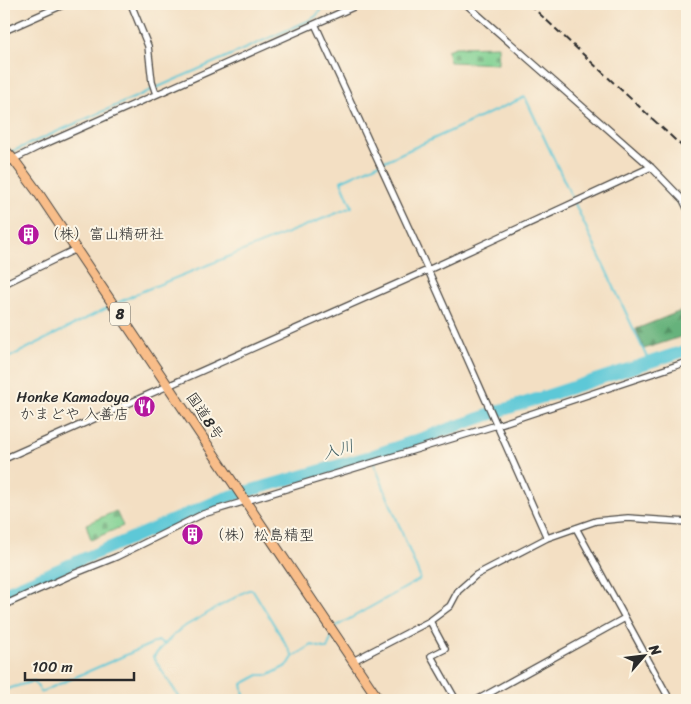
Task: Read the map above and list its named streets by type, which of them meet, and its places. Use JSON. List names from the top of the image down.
{
  "streets": {
    "highway": ["8", "国道8号"]
  },
  "water": ["入川"],
  "places": {
    "building": ["（株）富山精研社", "（株）松島精型"],
    "restaurant": ["Honke Kamadoya かまどや 入善店"]
  },
  "scale_bar": "100 m",
  "north": "top right"
}
